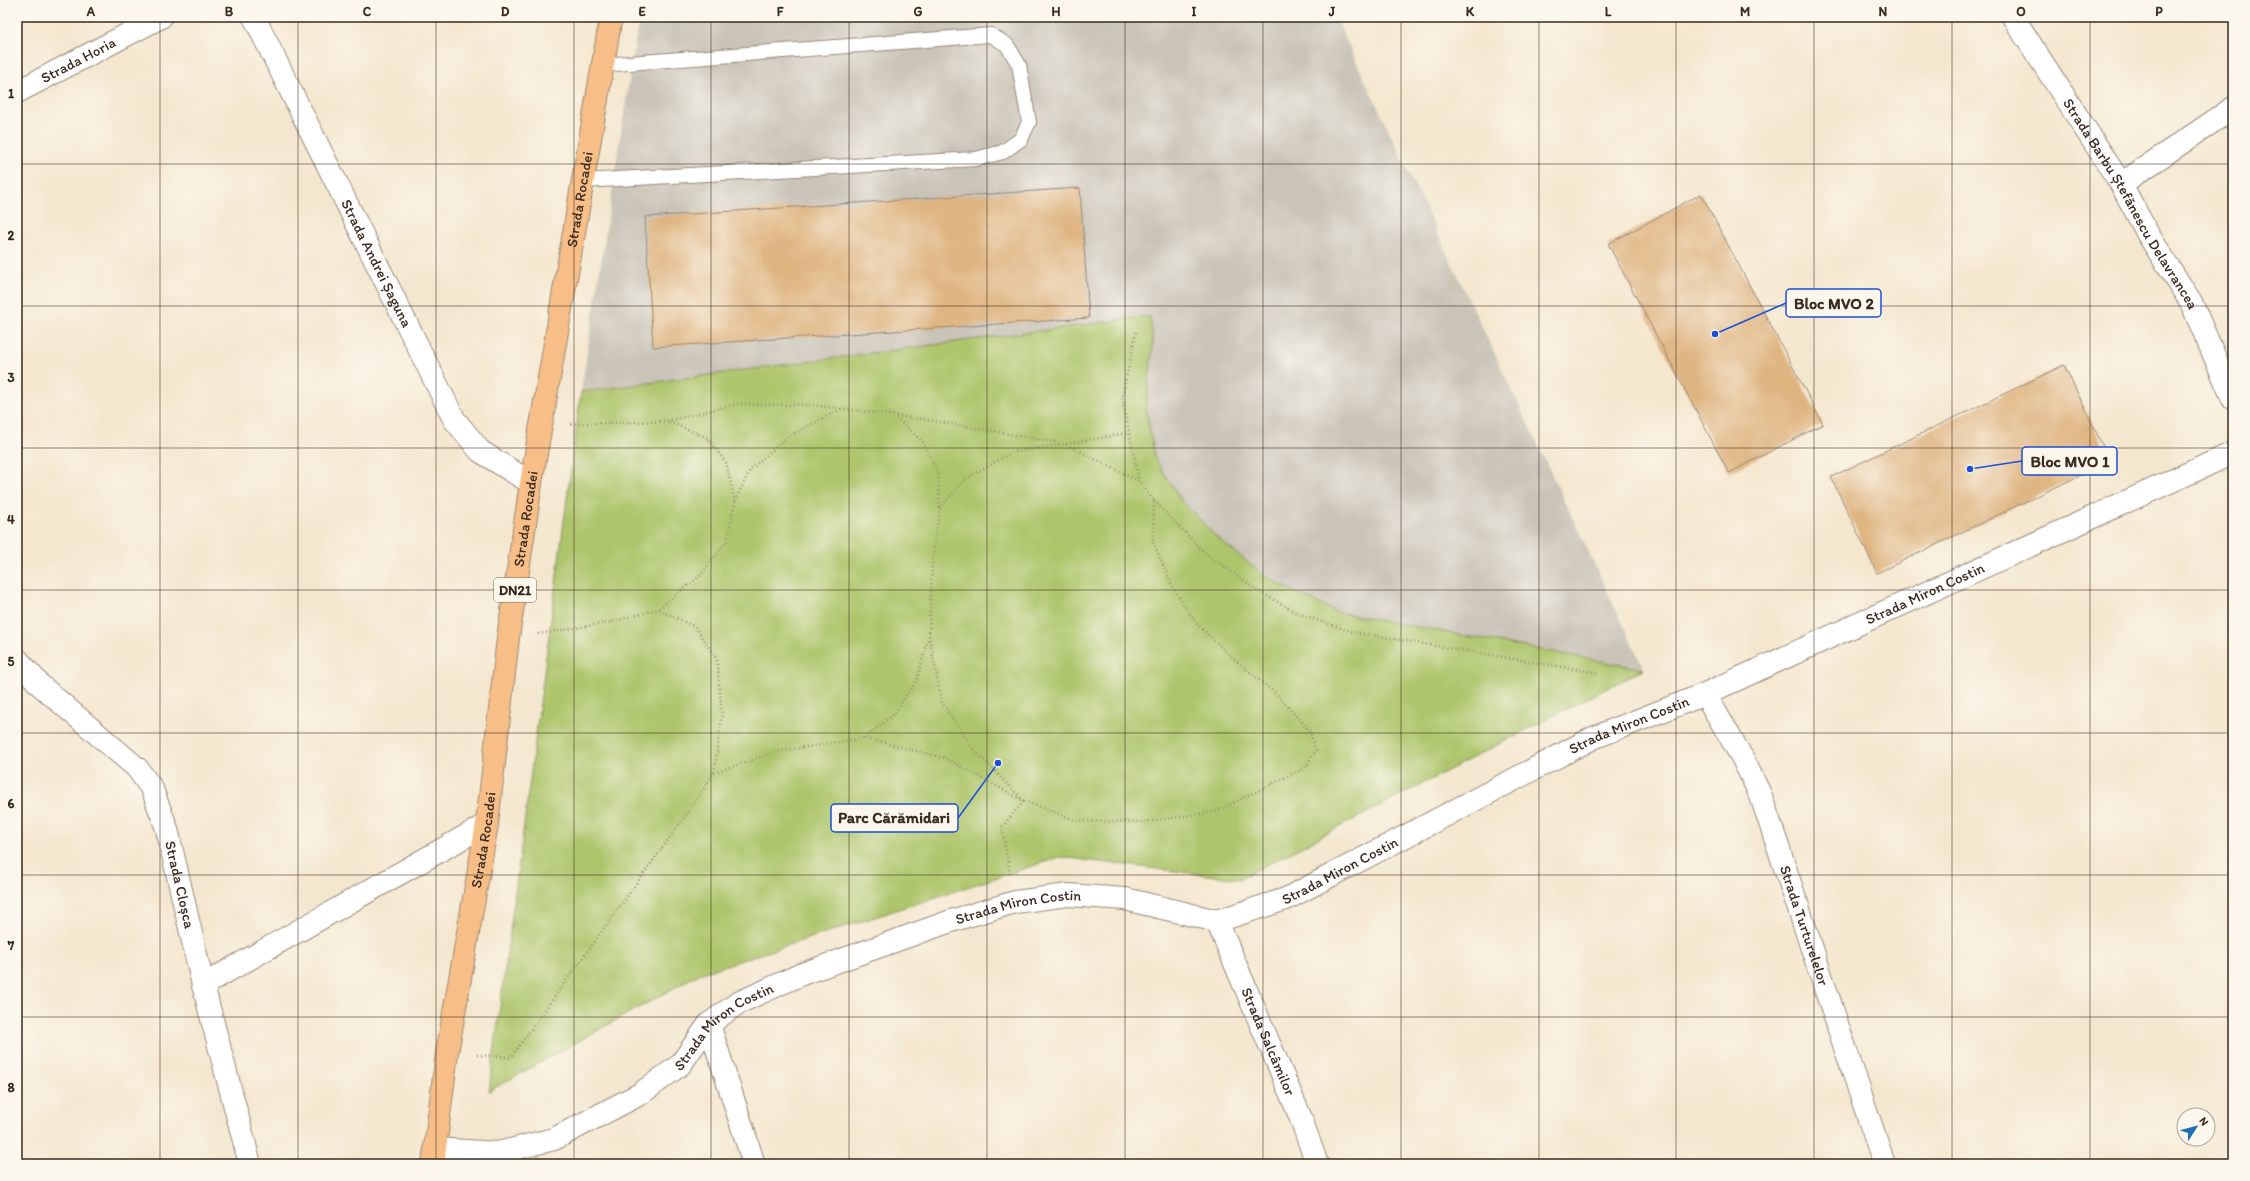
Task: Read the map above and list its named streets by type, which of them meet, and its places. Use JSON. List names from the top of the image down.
{
  "streets": {
    "main road": ["Strada Rocadei", "DN21"],
    "street": [
      "Strada Horia",
      "Strada Barbu Ștefănescu Delavrancea",
      "Strada Andrei Șaguna",
      "Strada Miron Costin",
      "Strada Cloșca",
      "Strada Turturelelor",
      "Strada Salcâmilor"
    ]
  },
  "crossings": [
    ["Strada Rocadei", "Strada Andrei Șaguna"],
    ["Strada Rocadei", "Strada Miron Costin"],
    ["Strada Miron Costin", "Strada Turturelelor"],
    ["Strada Miron Costin", "Strada Salcâmilor"]
  ],
  "places": ["Bloc MVO 2", "Bloc MVO 1", "Parc Cărămidari"],
  "north": "top right",
  "grid": {
    "columns": [
      "A",
      "B",
      "C",
      "D",
      "E",
      "F",
      "G",
      "H",
      "I",
      "J",
      "K",
      "L",
      "M",
      "N",
      "O",
      "P"
    ],
    "rows": [
      "1",
      "2",
      "3",
      "4",
      "5",
      "6",
      "7",
      "8"
    ]
  }
}
